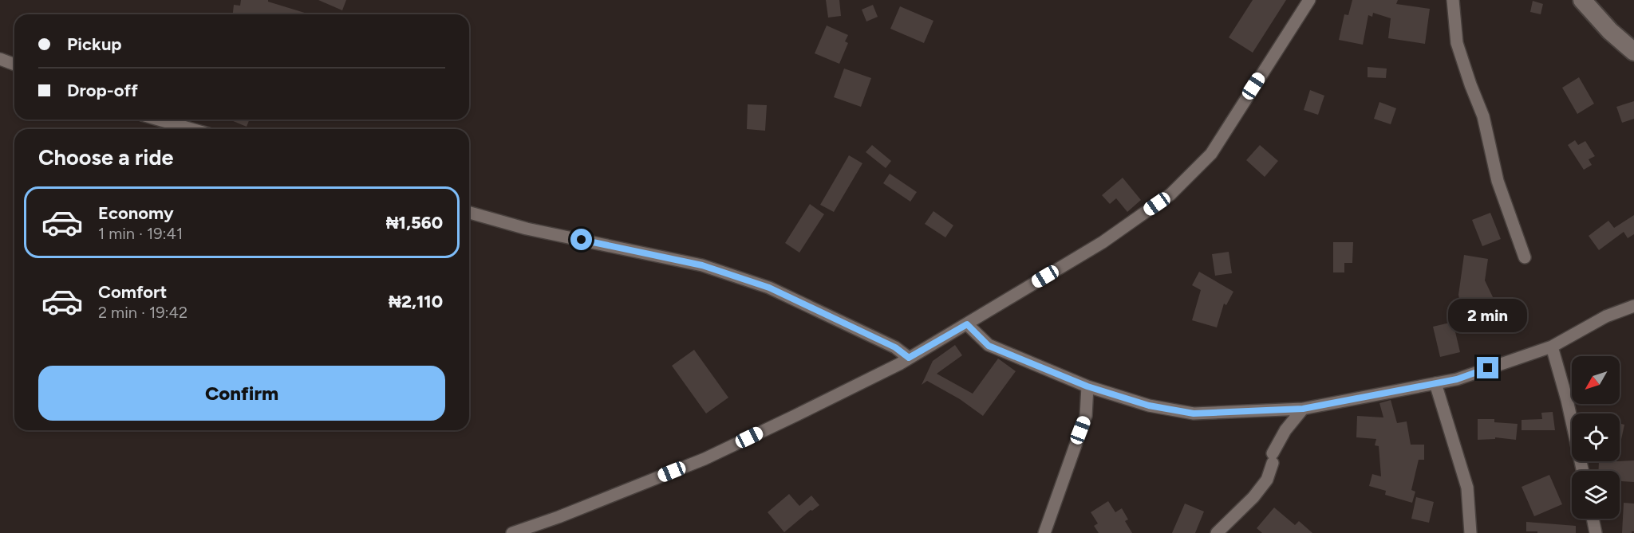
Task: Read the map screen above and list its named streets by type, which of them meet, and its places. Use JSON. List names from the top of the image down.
{
  "north": "bottom left",
  "page": {
    "banner": ["Pickup", "Drop-off"],
    "heading": "Choose a ride",
    "list": [
      {
        "name": "Economy",
        "note": "1 min · 19:41",
        "value": "₦1,560"
      },
      {
        "name": "Comfort",
        "note": "2 min · 19:42",
        "value": "₦2,110"
      }
    ],
    "bubble": "2 min",
    "buttons": "Confirm"
  }
}
